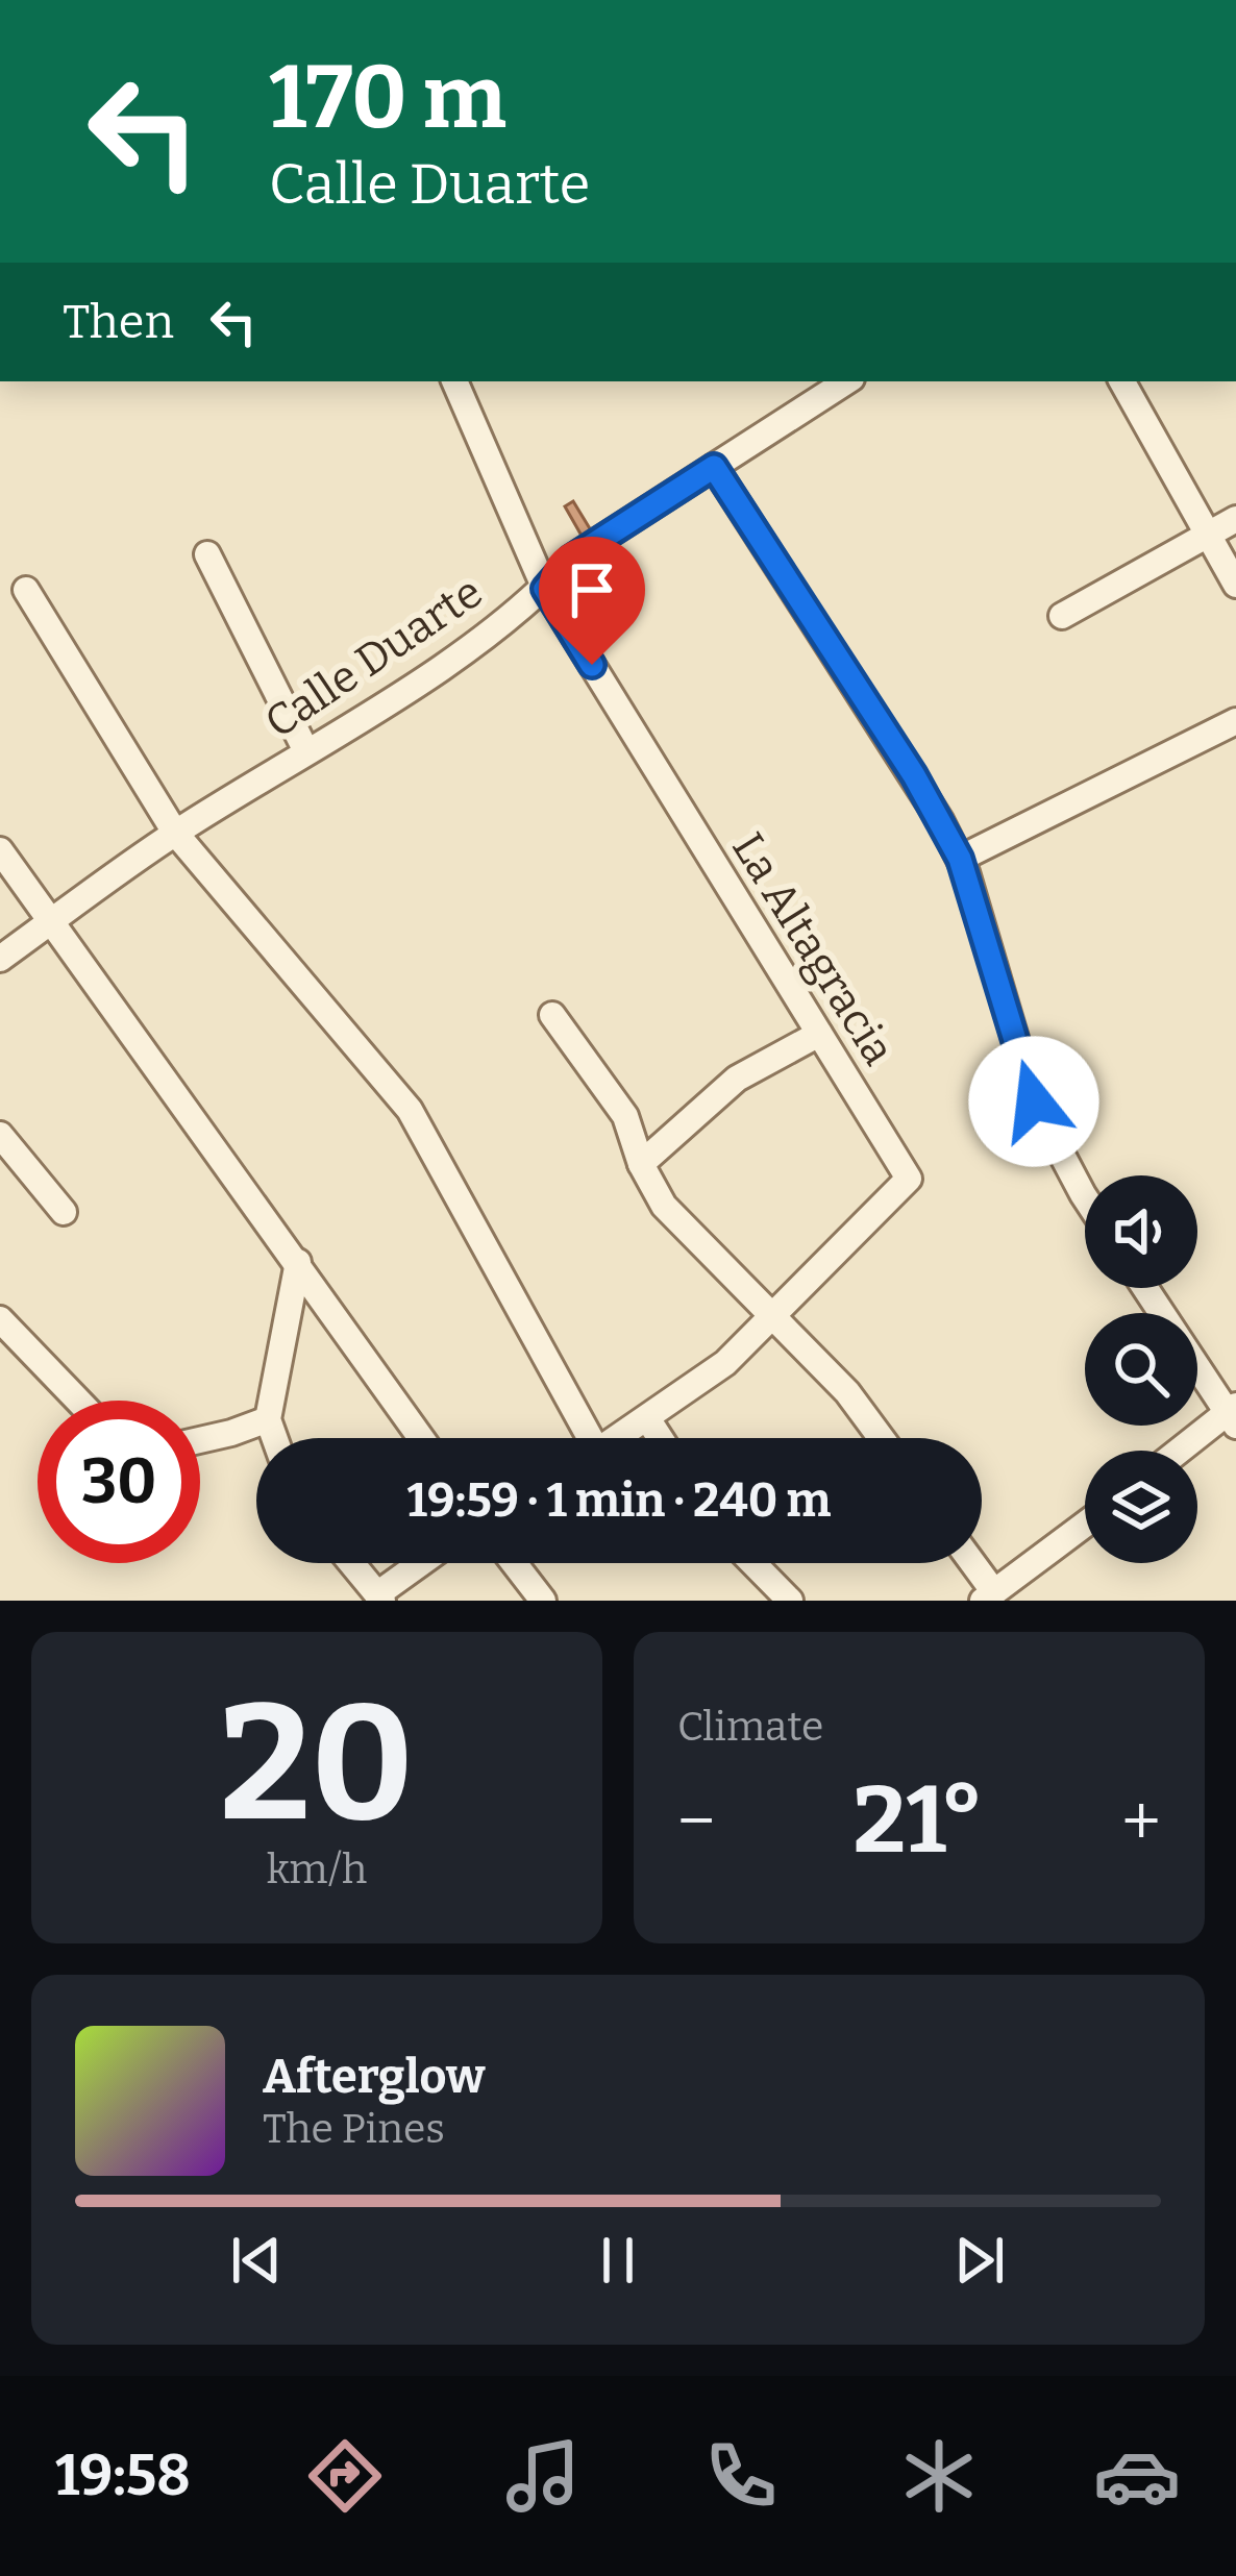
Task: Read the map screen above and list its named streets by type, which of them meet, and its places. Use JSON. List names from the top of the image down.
{
  "streets": {
    "street": ["Calle Duarte", "La Altagracia"]
  },
  "crossings": [
    ["Calle Duarte", "La Altagracia"]
  ],
  "page": {
    "turn": ["170 m", "Calle Duarte"],
    "then": "Then",
    "limit": "30",
    "trip": "19:59 · 1 min · 240 m",
    "tile": [
      ["20", "km/h"],
      "Climate"
    ],
    "heat": ["−", "21°", "+"],
    "song": ["Afterglow", "The Pines"],
    "tabs": "19:58"
  }
}
